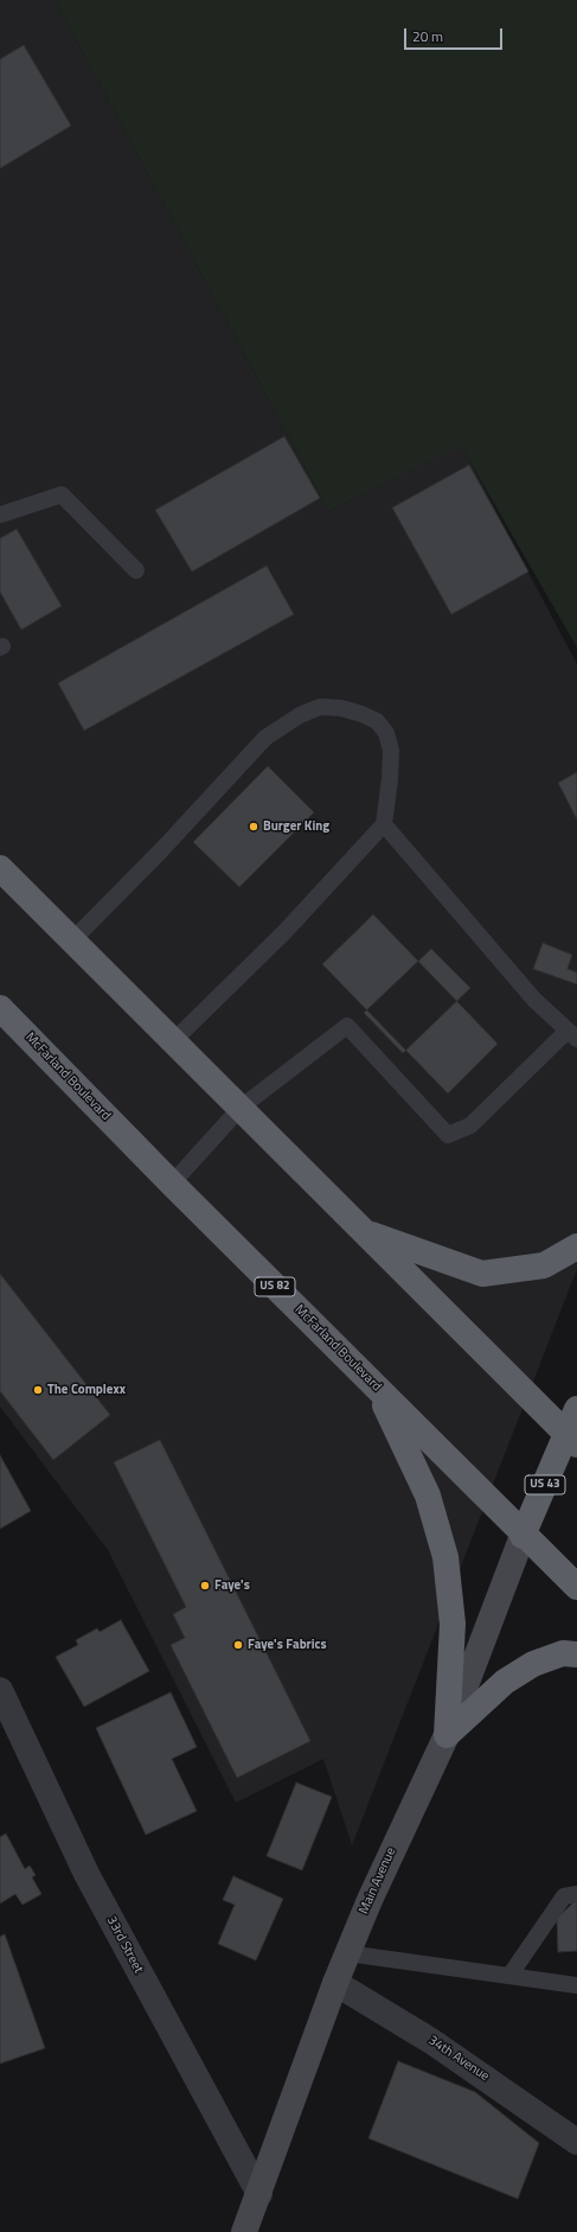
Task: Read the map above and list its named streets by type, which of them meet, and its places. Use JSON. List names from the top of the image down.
{
  "streets": {
    "highway": ["McFarland Boulevard", "US 82", "US 43"],
    "main road": ["Main Avenue"],
    "street": ["33rd Street", "34th Avenue"]
  },
  "crossings": [
    ["McFarland Boulevard", "US 43"],
    ["McFarland Boulevard", "Main Avenue"],
    ["US 43", "Main Avenue"],
    ["Main Avenue", "33rd Street"],
    ["Main Avenue", "34th Avenue"]
  ],
  "places": [
    "Burger King",
    "The Complexx",
    "Faye's",
    "Faye's Fabrics"
  ],
  "scale_bar": "20 m"
}
